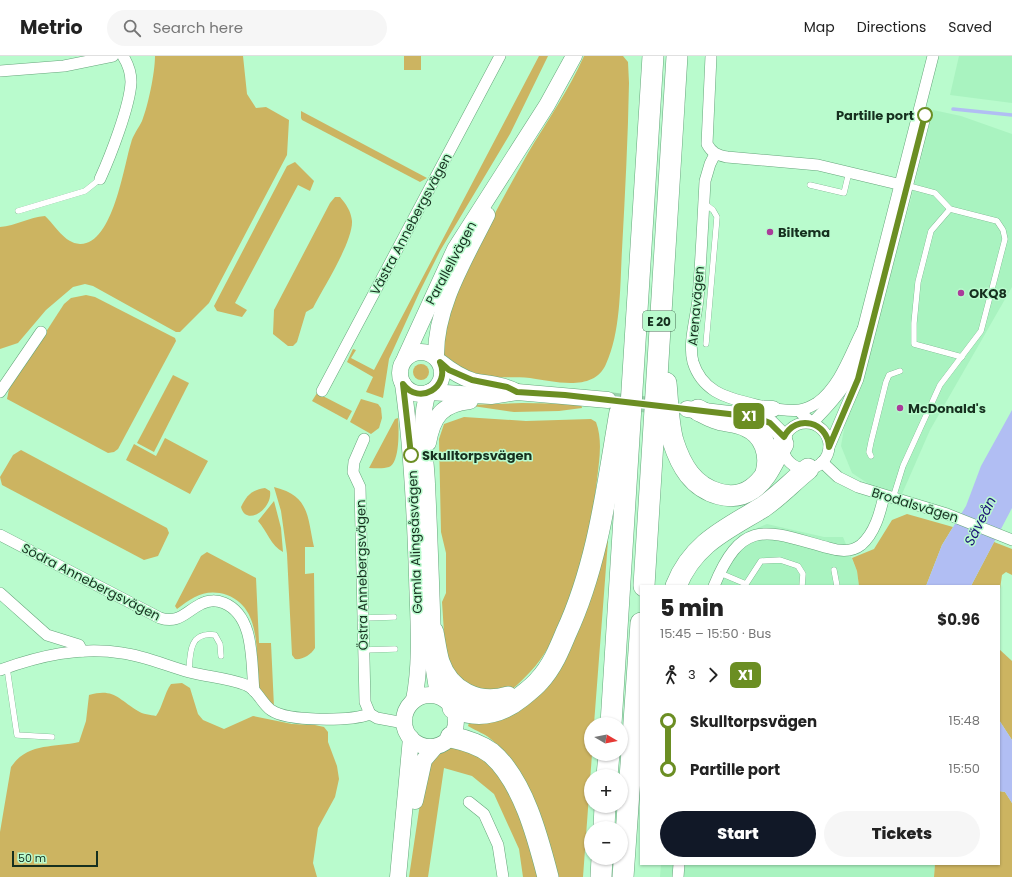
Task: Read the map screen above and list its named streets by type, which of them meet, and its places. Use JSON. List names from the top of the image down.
{
  "streets": {
    "highway": ["E 20"],
    "street": [
      "Västra Annebergsvägen",
      "Parallellvägen",
      "Arenavägen",
      "Brodalsvägen",
      "Gamla Alingsåsvägen",
      "Östra Annebergsvägen",
      "Södra Annebergsvägen"
    ]
  },
  "crossings": [
    ["Parallellvägen", "Gamla Alingsåsvägen"]
  ],
  "water": ["Säveån"],
  "places": [
    "Partille port",
    "Biltema",
    "OKQ8",
    "McDonald's",
    "Skulltorpsvägen"
  ],
  "lines": ["bus line X1"],
  "scale_bar": "50 m",
  "north": "right",
  "page": {
    "header": "Metrio",
    "search": "Search here",
    "nav": ["Map", "Directions", "Saved"],
    "on_map": "X1",
    "heading": ["5 min", "15:45 – 15:50 · Bus", "$0.96"],
    "legs": ["3", "X1"],
    "list": [
      {
        "name": "Skulltorpsvägen",
        "value": "15:48"
      },
      {
        "name": "Partille port",
        "value": "15:50"
      }
    ],
    "map_buttons": ["+", "−"],
    "buttons": ["Start", "Tickets"],
    "scale": "50 m"
  }
}
